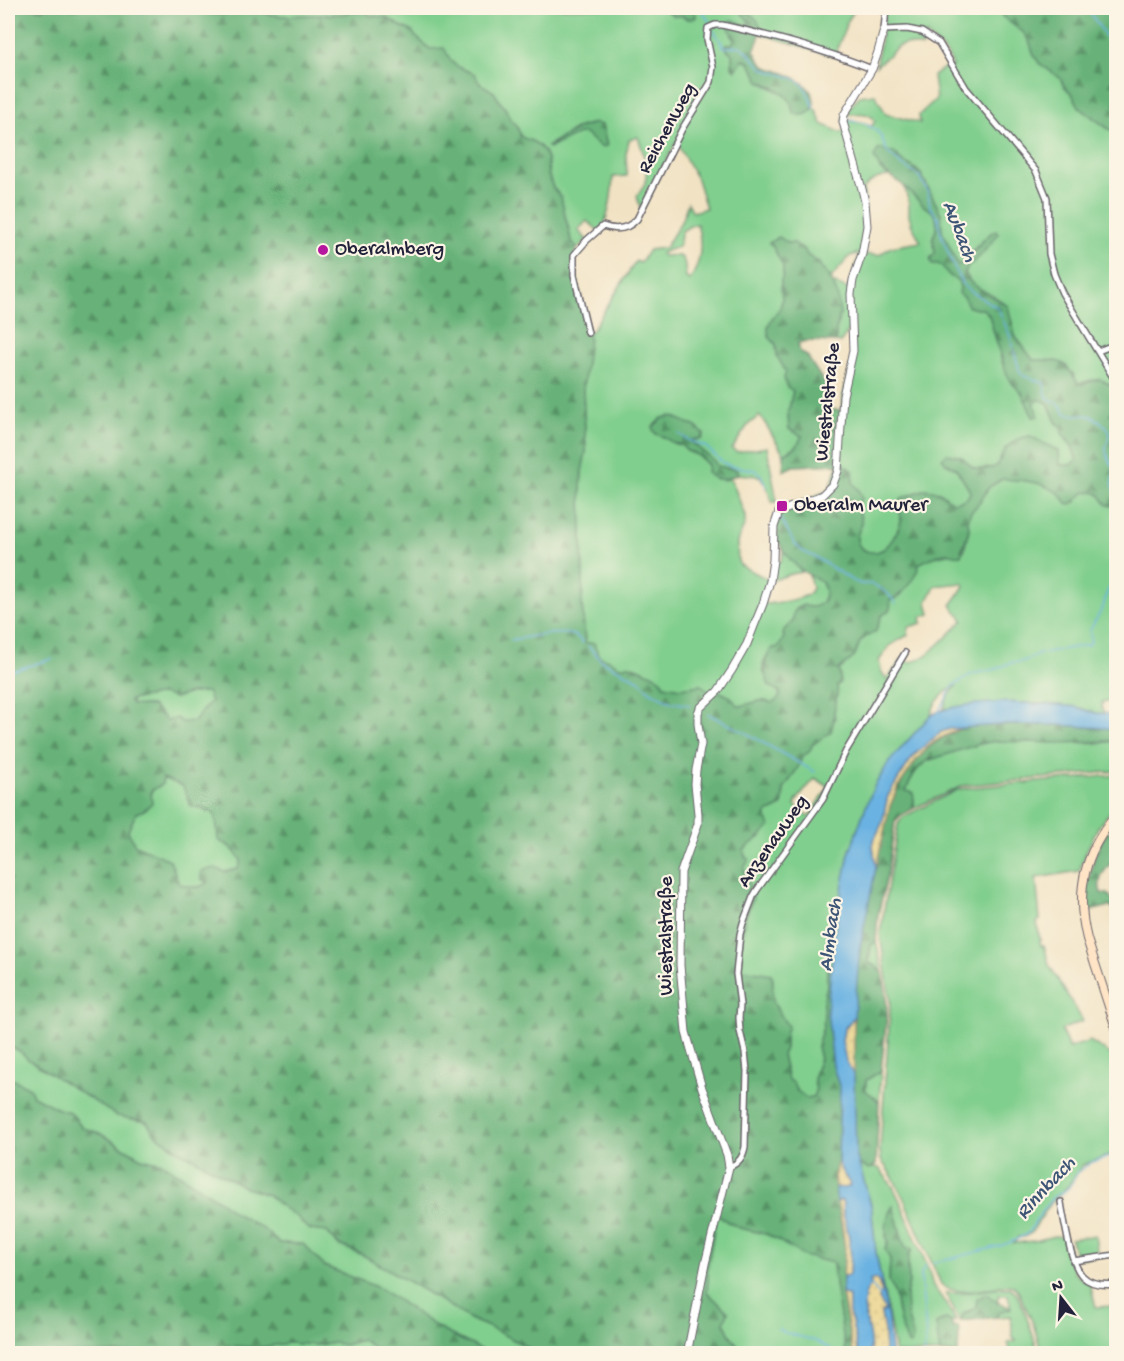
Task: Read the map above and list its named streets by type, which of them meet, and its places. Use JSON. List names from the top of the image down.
{
  "streets": {
    "street": ["Reichenweg", "Wiestalstraße", "Anzenauweg"]
  },
  "crossings": [
    ["Reichenweg", "Wiestalstraße"],
    ["Wiestalstraße", "Anzenauweg"]
  ],
  "water": ["Aubach", "Almbach", "Rinnbach"],
  "places": {
    "other": ["Oberalmberg"],
    "transit": ["Oberalm Maurer"]
  },
  "north": "top"
}
